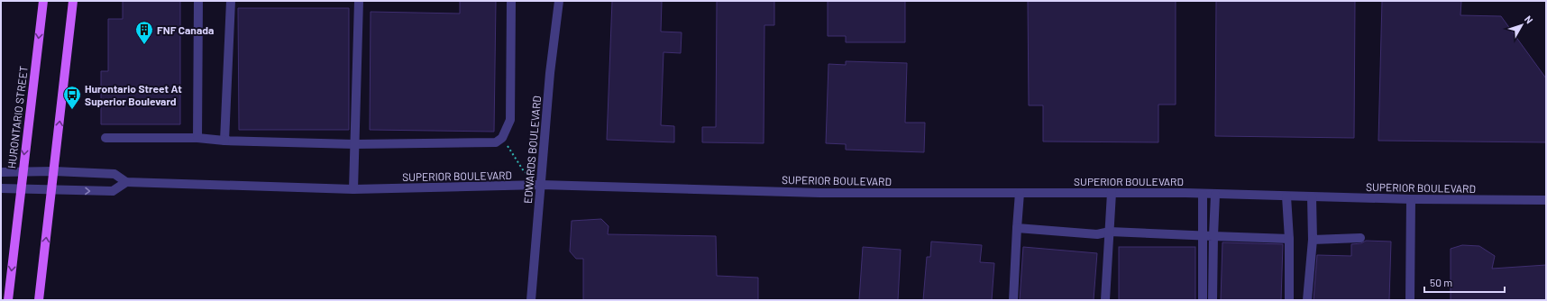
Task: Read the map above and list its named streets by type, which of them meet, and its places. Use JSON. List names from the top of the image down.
{
  "streets": {
    "main road": ["HURONTARIO STREET"],
    "street": ["EDWARDS BOULEVARD", "SUPERIOR BOULEVARD"]
  },
  "crossings": [
    ["HURONTARIO STREET", "SUPERIOR BOULEVARD"],
    ["EDWARDS BOULEVARD", "SUPERIOR BOULEVARD"]
  ],
  "places": {
    "building": ["FNF Canada"],
    "bus stop": ["Hurontario Street At Superior Boulevard"]
  },
  "scale_bar": "50 m",
  "north": "top right"
}
